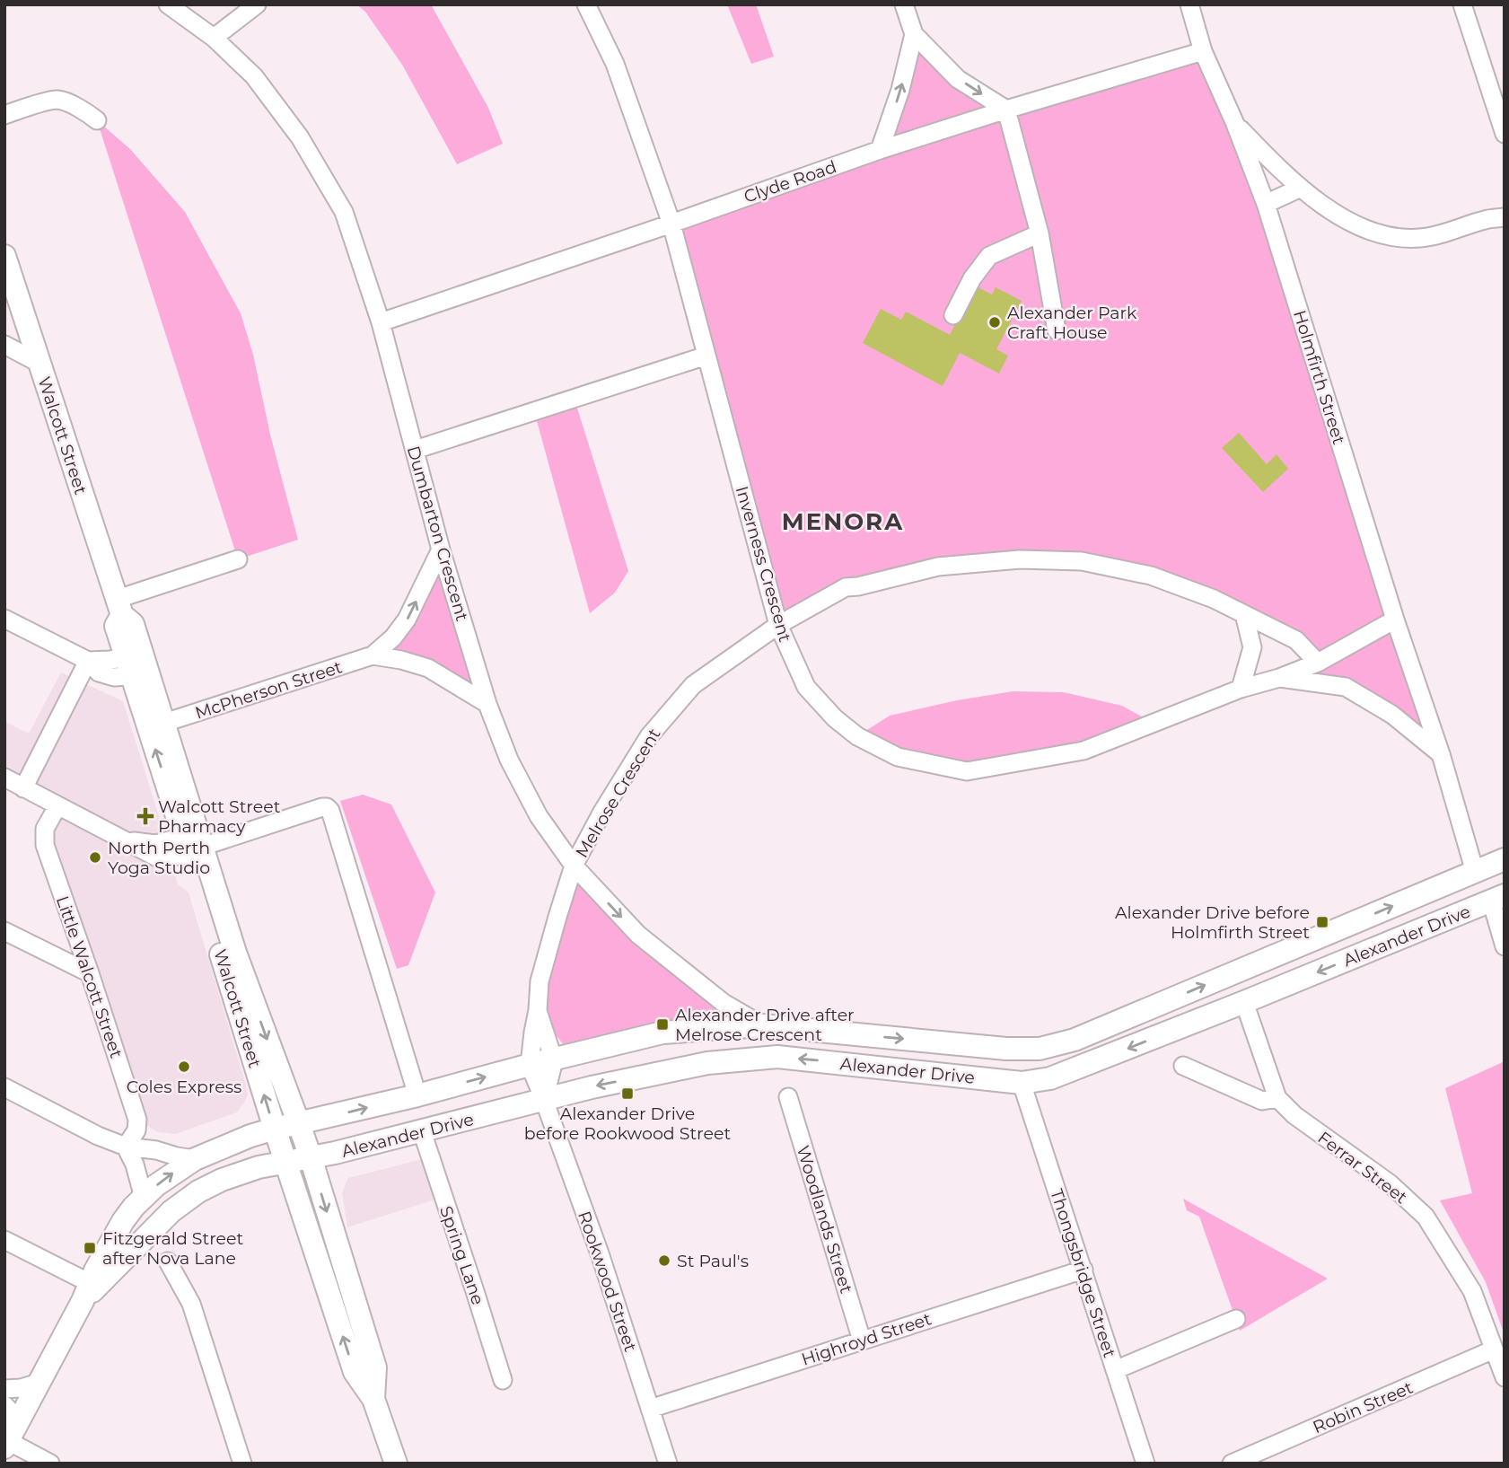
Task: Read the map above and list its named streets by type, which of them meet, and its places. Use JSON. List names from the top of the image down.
{
  "streets": {
    "main road": ["Walcott Street", "Alexander Drive"],
    "street": [
      "Clyde Road",
      "Holmfirth Street",
      "Dumbarton Crescent",
      "Inverness Crescent",
      "McPherson Street",
      "Melrose Crescent",
      "Little Walcott Street",
      "Ferrar Street",
      "Woodlands Street",
      "Spring Lane",
      "Thongsbridge Street",
      "Rookwood Street",
      "Highroyd Street",
      "Robin Street"
    ]
  },
  "crossings": [
    ["Clyde Road", "Holmfirth Street"],
    ["Clyde Road", "Dumbarton Crescent"],
    ["Clyde Road", "Inverness Crescent"],
    ["Holmfirth Street", "Inverness Crescent"],
    ["Holmfirth Street", "Alexander Drive"],
    ["Walcott Street", "McPherson Street"],
    ["Walcott Street", "Alexander Drive"],
    ["Dumbarton Crescent", "McPherson Street"],
    ["Dumbarton Crescent", "Melrose Crescent"],
    ["Dumbarton Crescent", "Alexander Drive"],
    ["Inverness Crescent", "Melrose Crescent"],
    ["Melrose Crescent", "Alexander Drive"],
    ["Melrose Crescent", "Rookwood Street"],
    ["Alexander Drive", "Ferrar Street"],
    ["Alexander Drive", "Spring Lane"],
    ["Alexander Drive", "Thongsbridge Street"],
    ["Alexander Drive", "Rookwood Street"],
    ["Ferrar Street", "Robin Street"],
    ["Woodlands Street", "Highroyd Street"],
    ["Thongsbridge Street", "Highroyd Street"],
    ["Rookwood Street", "Highroyd Street"]
  ],
  "districts": ["MENORA"],
  "places": {
    "other": [
      "Alexander Park Craft House",
      "North Perth Yoga Studio",
      "Coles Express",
      "St Paul's"
    ],
    "health": ["Walcott Street Pharmacy"],
    "transit": [
      "Alexander Drive before Holmfirth Street",
      "Alexander Drive after Melrose Crescent",
      "Alexander Drive before Rookwood Street",
      "Fitzgerald Street after Nova Lane"
    ]
  }
}
